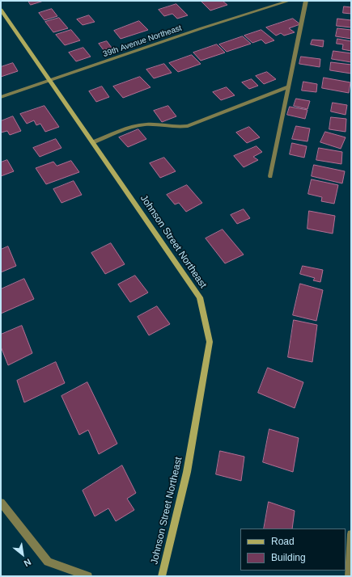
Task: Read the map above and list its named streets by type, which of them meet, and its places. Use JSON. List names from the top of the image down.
{
  "streets": {
    "street": ["39th Avenue Northeast", "Johnson Street Northeast"]
  },
  "crossings": [
    ["39th Avenue Northeast", "Johnson Street Northeast"]
  ],
  "legend": ["Road", "Building"],
  "north": "bottom right"
}
